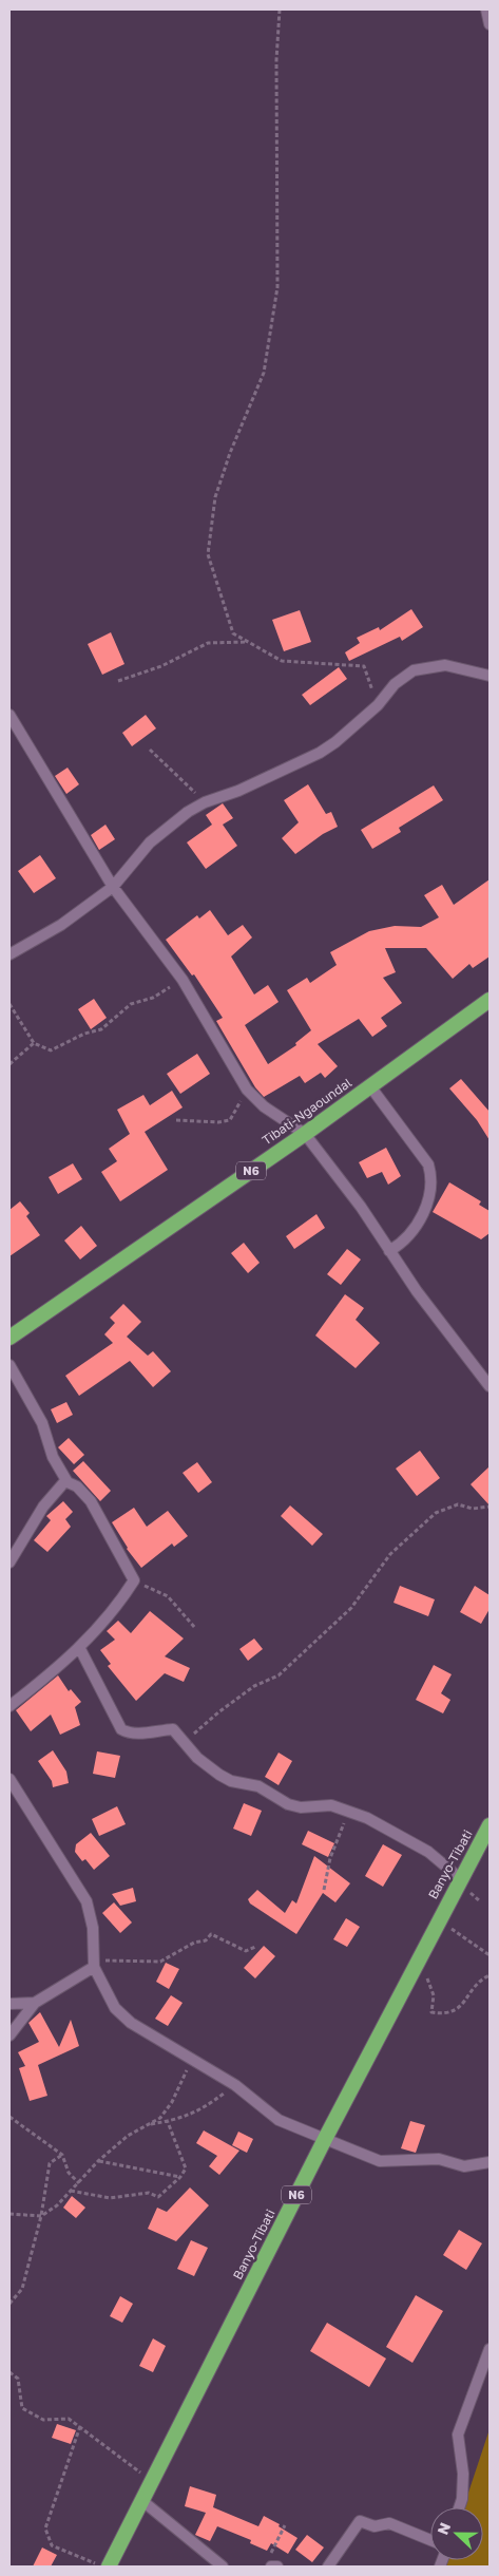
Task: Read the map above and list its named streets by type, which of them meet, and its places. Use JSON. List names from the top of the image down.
{
  "streets": {
    "highway": ["Tibati-Ngaoundal", "N6", "Banyo-Tibati"]
  },
  "north": "left"
}
